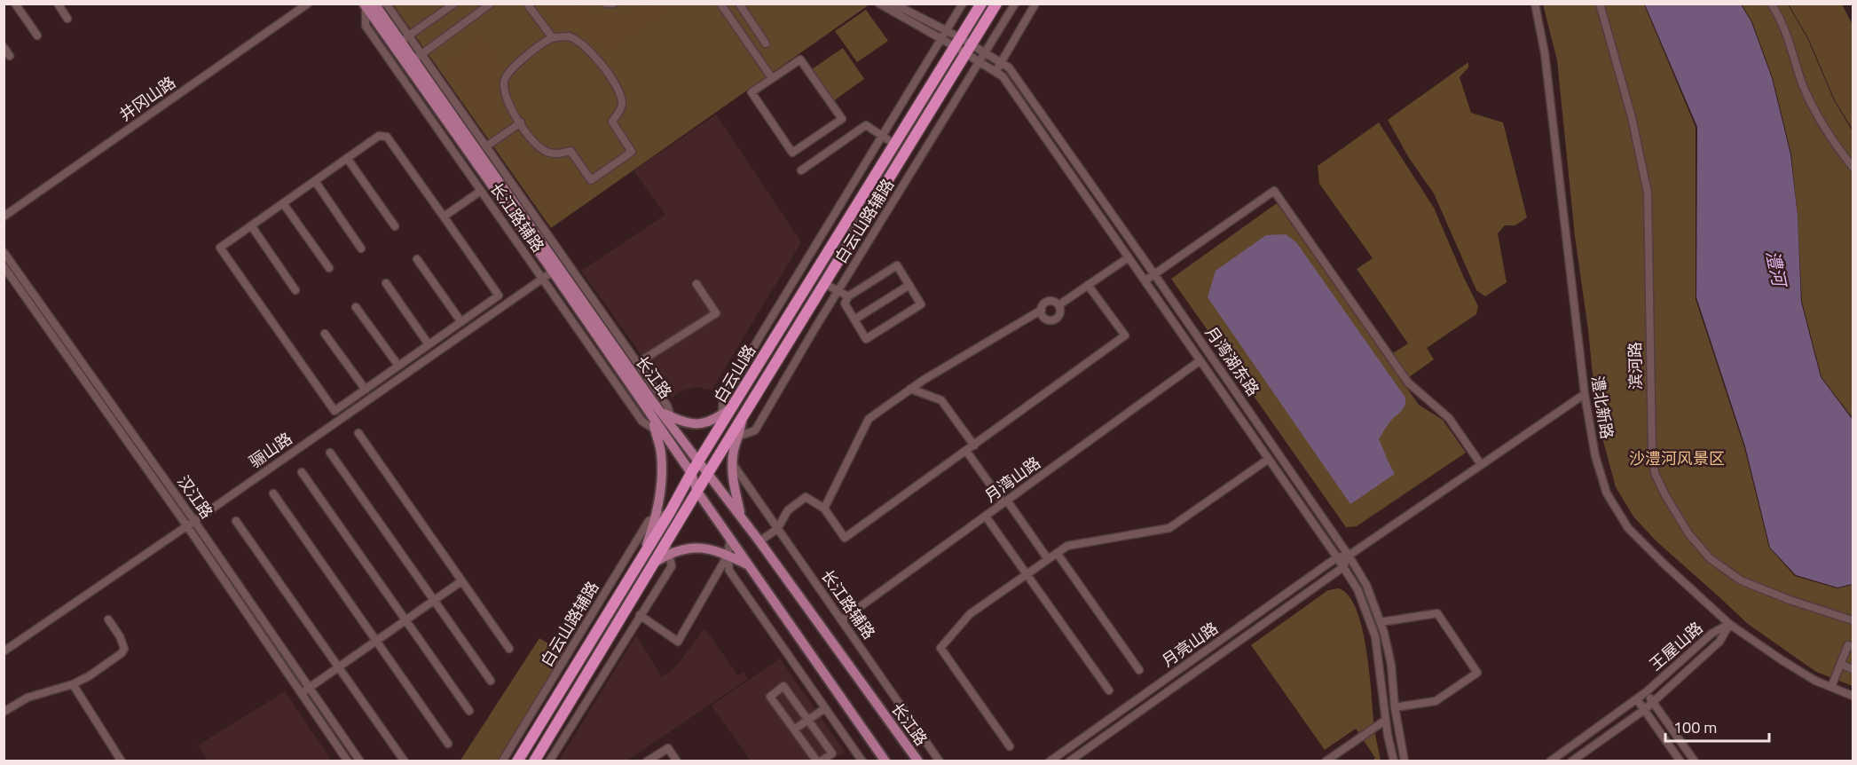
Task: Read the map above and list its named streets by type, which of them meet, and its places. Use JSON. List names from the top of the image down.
{
  "streets": {
    "highway": ["白云山路"],
    "main road": ["长江路"],
    "street": [
      "井冈山路",
      "长江路辅路",
      "白云山路辅路",
      "月湾湖东路",
      "滨河路",
      "澧北新路",
      "骊山路",
      "月湾山路",
      "汉江路",
      "月亮山路",
      "王屋山路"
    ]
  },
  "crossings": [
    ["长江路辅路", "长江路"],
    ["长江路辅路", "骊山路"],
    ["长江路辅路", "月湾山路"],
    ["白云山路辅路", "月湾湖东路"],
    ["白云山路辅路", "白云山路"],
    ["月湾湖东路", "白云山路"],
    ["月湾湖东路", "月湾山路"],
    ["月湾湖东路", "月亮山路"],
    ["白云山路", "长江路"],
    ["长江路", "骊山路"],
    ["澧北新路", "月亮山路"],
    ["澧北新路", "王屋山路"],
    ["骊山路", "汉江路"]
  ],
  "water": ["澧河"],
  "parks": ["沙澧河风景区"],
  "scale_bar": "100 m"
}
